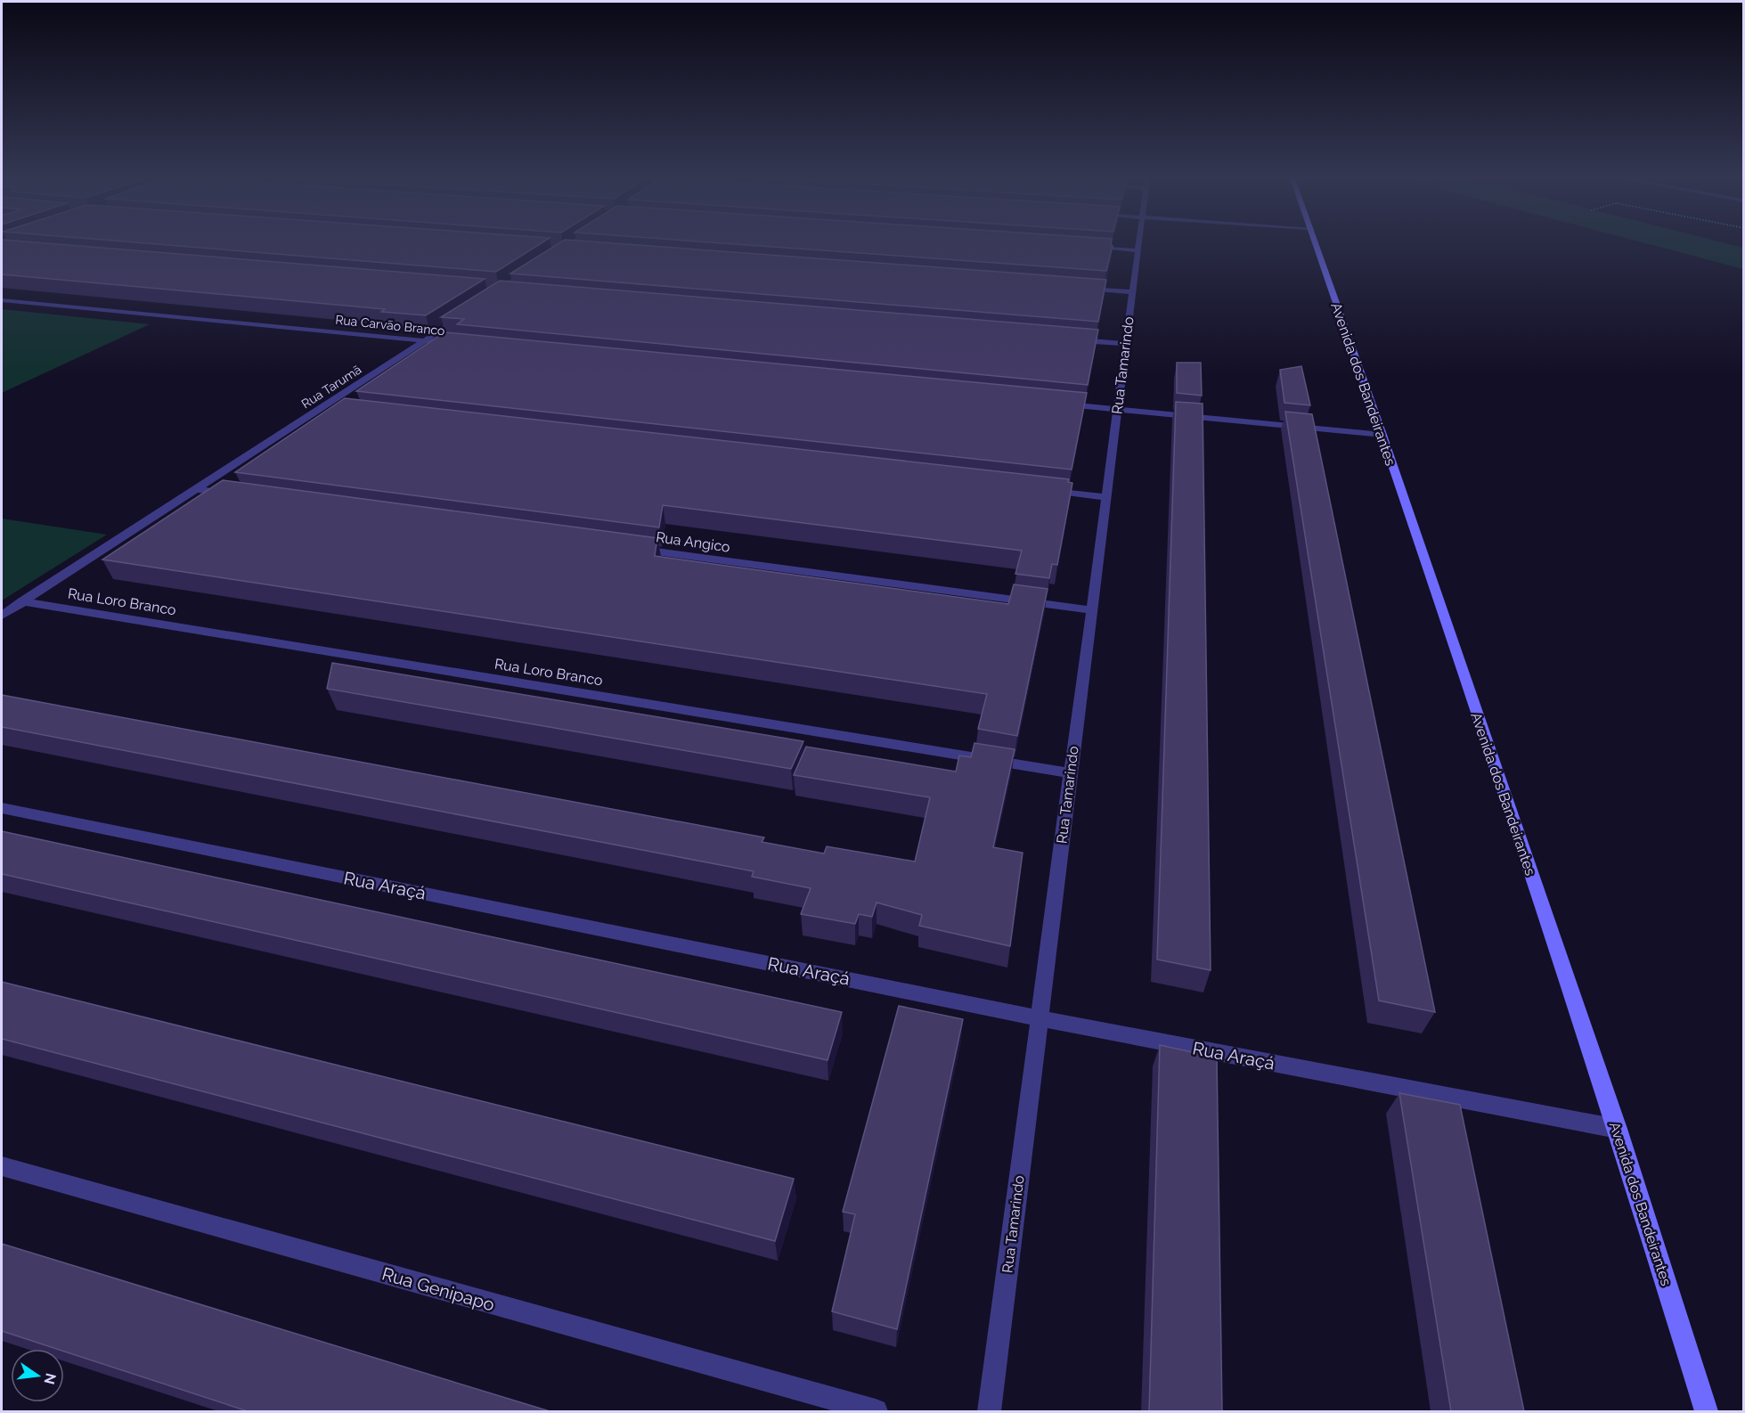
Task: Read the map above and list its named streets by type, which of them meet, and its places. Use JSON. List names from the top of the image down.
{
  "streets": {
    "street": [
      "Rua Carvão Branco",
      "Rua Tamarindo",
      "Avenida dos Bandeirantes",
      "Rua Tarumã",
      "Rua Angico",
      "Rua Loro Branco",
      "Rua Araçá",
      "Rua Genipapo"
    ]
  },
  "crossings": [
    ["Rua Carvão Branco", "Rua Tarumã"],
    ["Rua Tamarindo", "Rua Angico"],
    ["Rua Tamarindo", "Rua Loro Branco"],
    ["Rua Tamarindo", "Rua Araçá"],
    ["Avenida dos Bandeirantes", "Rua Araçá"],
    ["Rua Tarumã", "Rua Loro Branco"]
  ],
  "north": "right"
}
